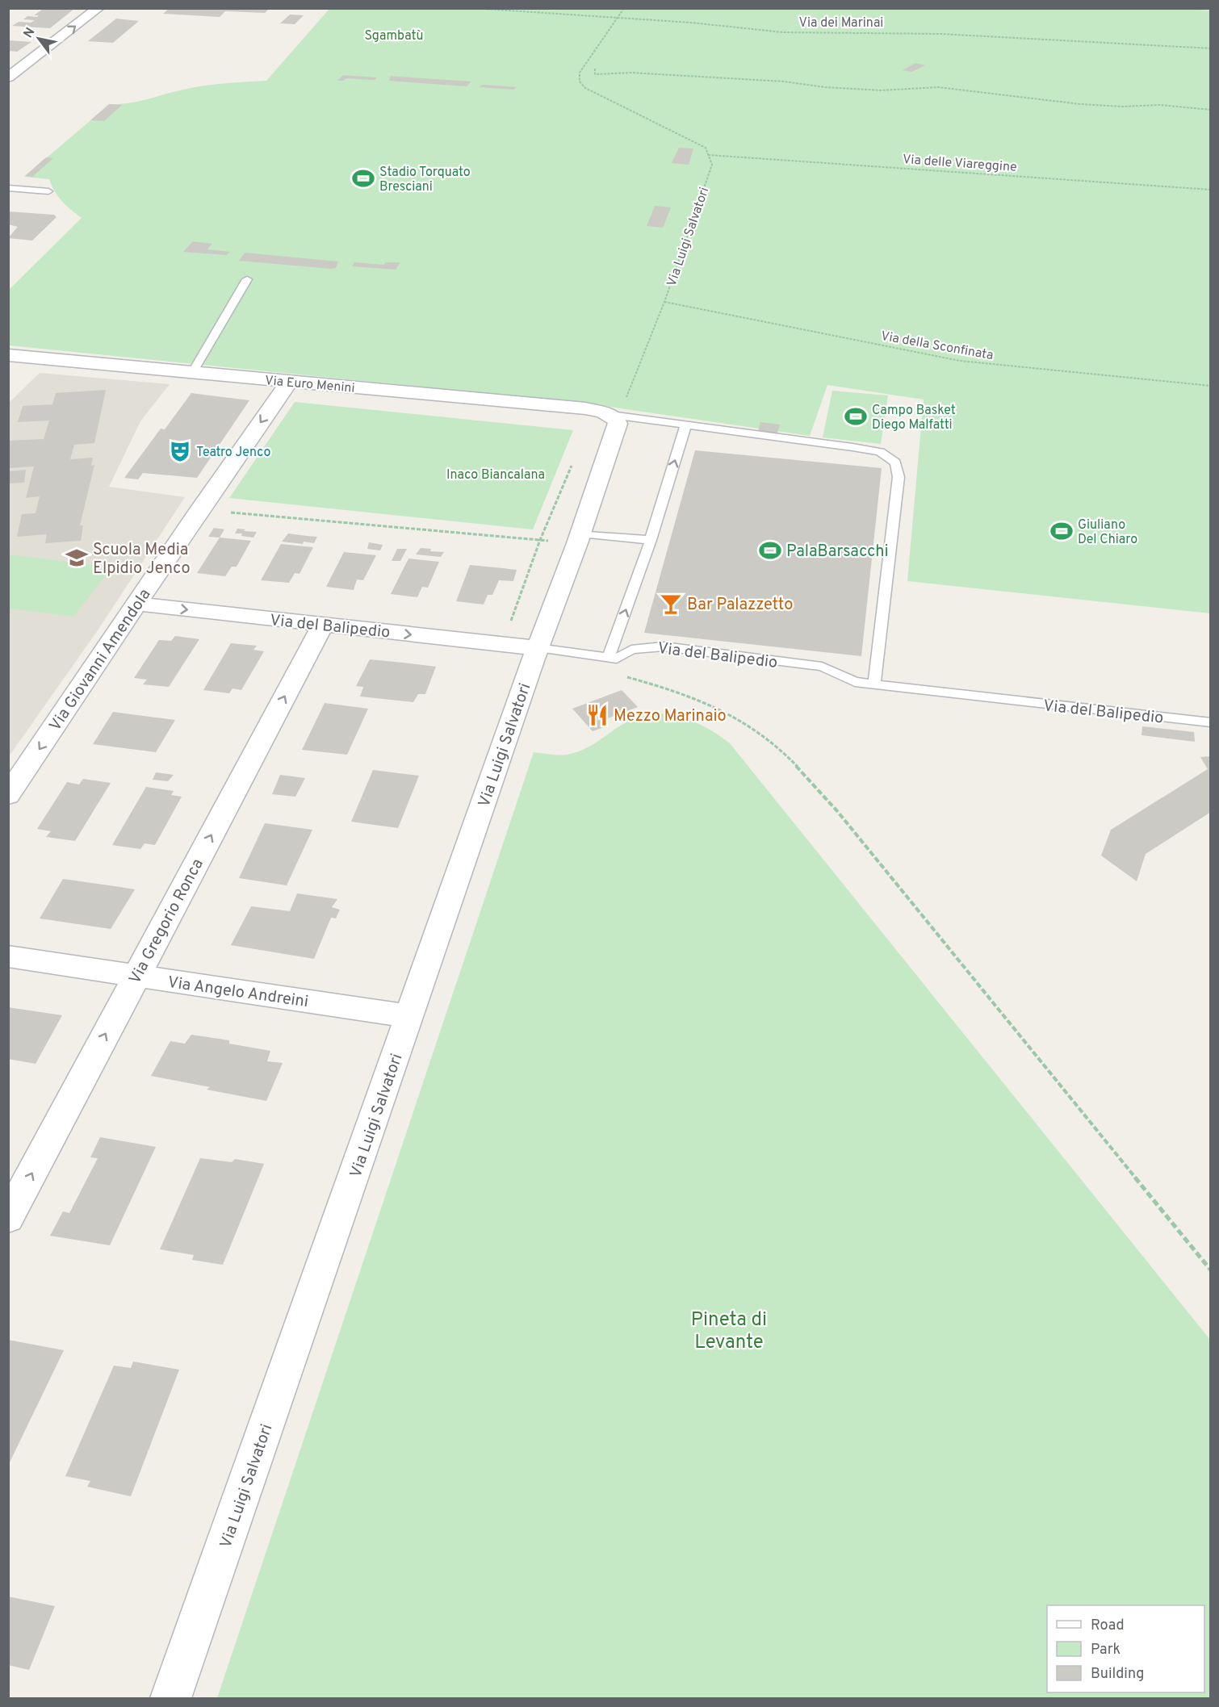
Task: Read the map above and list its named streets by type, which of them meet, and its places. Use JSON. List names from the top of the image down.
{
  "streets": {
    "street": [
      "Via Luigi Salvatori",
      "Via Euro Menini",
      "Via del Balipedio",
      "Via Giovanni Amendola",
      "Via Gregorio Ronca",
      "Via Angelo Andreini"
    ],
    "path": ["Via dei Marinai", "Via delle Viareggine", "Via della Sconfinata"]
  },
  "crossings": [
    ["Via delle Viareggine", "Via Luigi Salvatori"],
    ["Via Luigi Salvatori", "Via della Sconfinata"],
    ["Via Luigi Salvatori", "Via Euro Menini"],
    ["Via Luigi Salvatori", "Via del Balipedio"],
    ["Via Luigi Salvatori", "Via Angelo Andreini"],
    ["Via Euro Menini", "Via Giovanni Amendola"],
    ["Via del Balipedio", "Via Giovanni Amendola"],
    ["Via del Balipedio", "Via Gregorio Ronca"],
    ["Via Gregorio Ronca", "Via Angelo Andreini"]
  ],
  "one_way": ["Via Giovanni Amendola", "Via Gregorio Ronca"],
  "parks": ["Sgambatù", "Inaco Biancalana", "Pineta di Levante"],
  "places": {
    "sports": [
      "Stadio Torquato Bresciani",
      "Campo Basket Diego Malfatti",
      "Giuliano Del Chiaro",
      "PalaBarsacchi"
    ],
    "theatre": ["Teatro Jenco"],
    "school or university": ["Scuola Media Elpidio Jenco"],
    "bar": ["Bar Palazzetto"],
    "restaurant": ["Mezzo Marinaio"]
  },
  "legend": ["Road", "Park", "Building"],
  "north": "top left"
}
